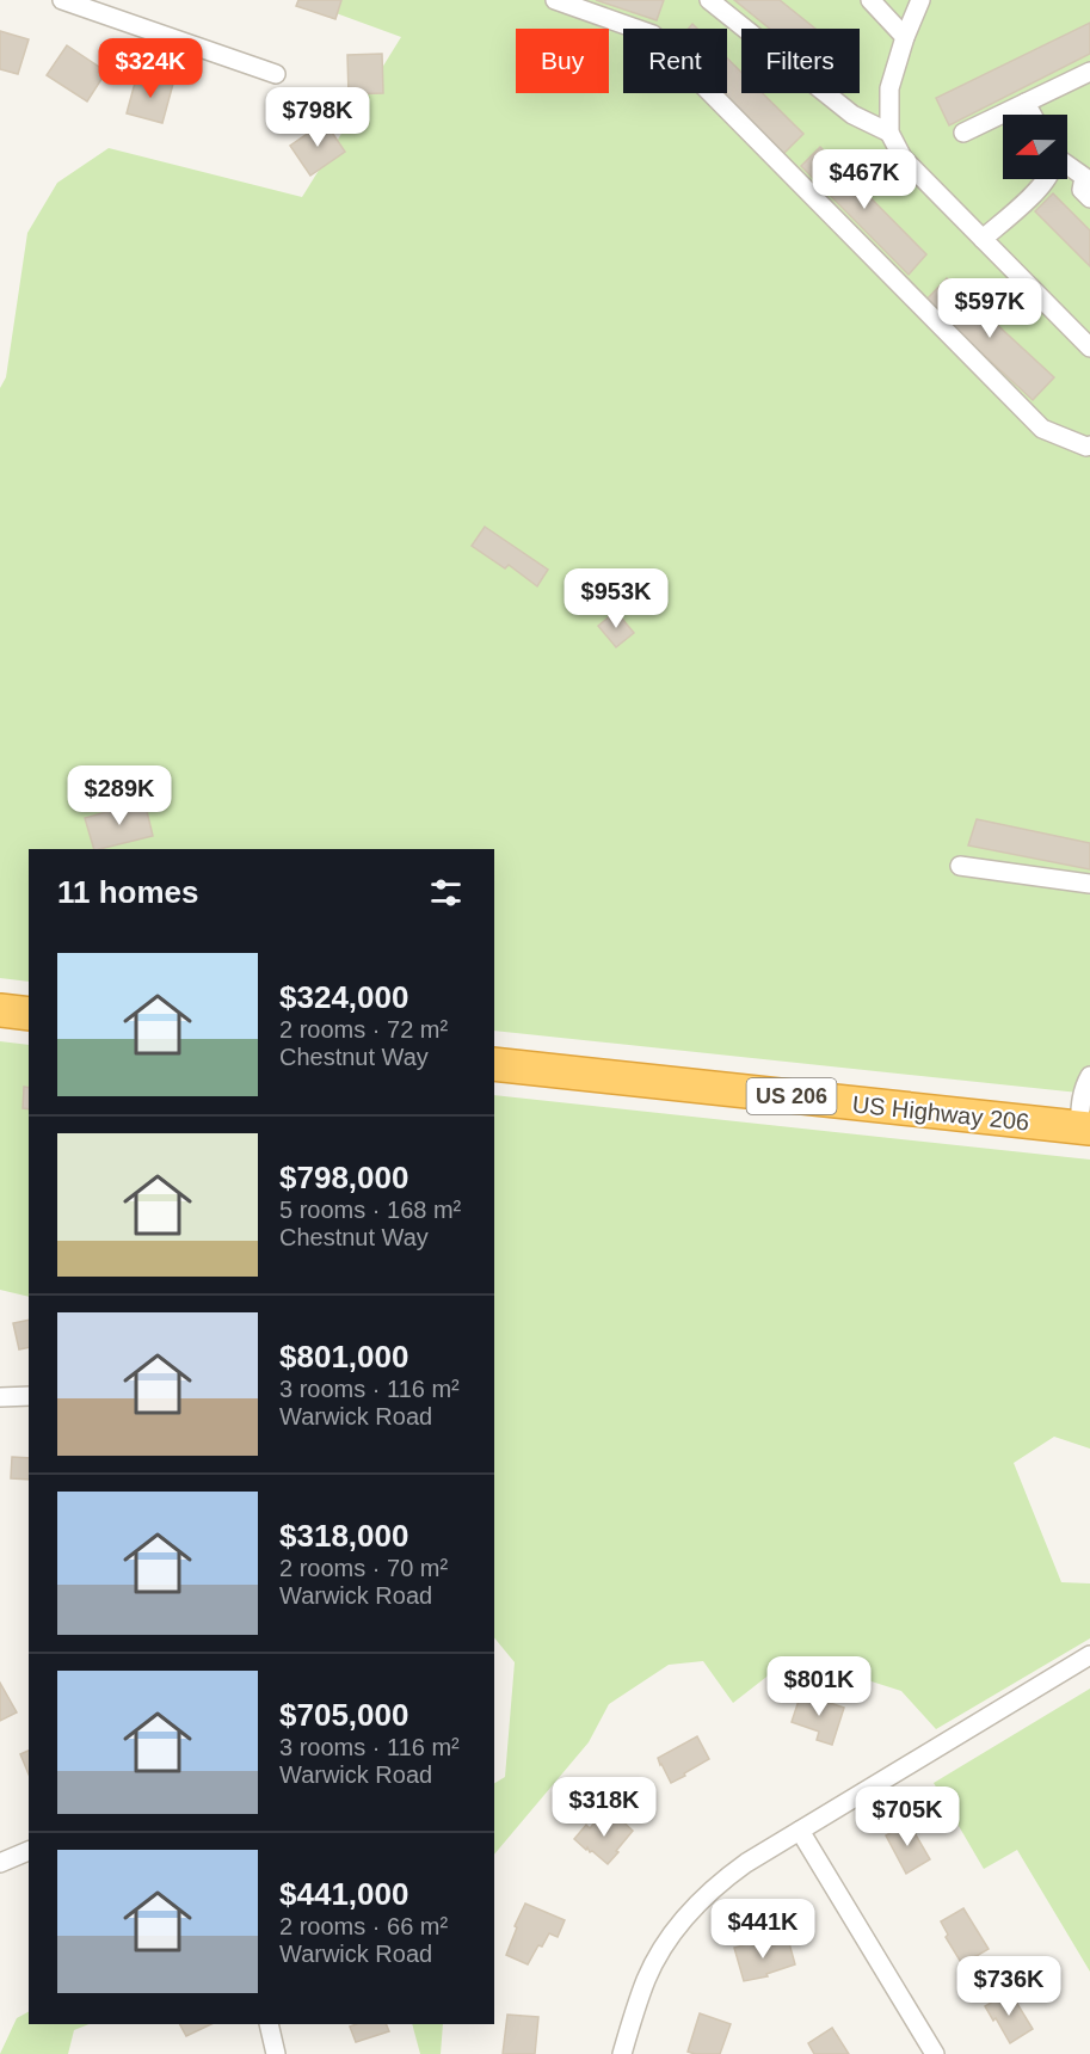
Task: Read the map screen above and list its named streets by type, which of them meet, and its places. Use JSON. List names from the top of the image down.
{
  "streets": {
    "highway": ["US 206", "US Highway 206"]
  },
  "north": "left",
  "page": {
    "chip": ["Buy", "Rent", "Filters"],
    "price": [
      "$324K",
      "$798K",
      "$467K",
      "$597K",
      "$953K",
      "$289K",
      "$801K",
      "$318K",
      "$705K",
      "$441K",
      "$736K"
    ],
    "heading": "11 homes",
    "list": [
      {
        "name": "$324,000",
        "note": "2 rooms · 72 m² · Chestnut Way"
      },
      {
        "name": "$798,000",
        "note": "5 rooms · 168 m² · Chestnut Way"
      },
      {
        "name": "$801,000",
        "note": "3 rooms · 116 m² · Warwick Road"
      },
      {
        "name": "$318,000",
        "note": "2 rooms · 70 m² · Warwick Road"
      },
      {
        "name": "$705,000",
        "note": "3 rooms · 116 m² · Warwick Road"
      },
      {
        "name": "$441,000",
        "note": "2 rooms · 66 m² · Warwick Road"
      }
    ]
  }
}
